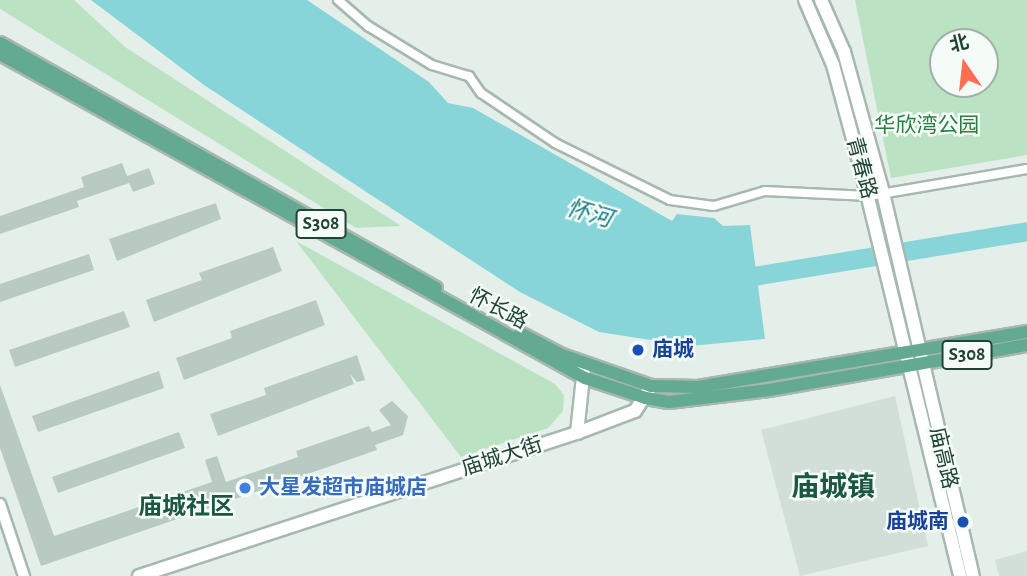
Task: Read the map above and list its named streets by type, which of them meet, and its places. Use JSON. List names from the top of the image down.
{
  "streets": {
    "main road": [
      "青春路",
      "S308",
      "怀长路",
      "庙城大街",
      "庙高路"
    ]
  },
  "crossings": [
    ["青春路", "怀长路"],
    ["青春路", "庙高路"],
    ["怀长路", "庙城大街"],
    ["怀长路", "庙高路"]
  ],
  "districts": ["庙城镇", "庙城社区"],
  "water": ["怀河"],
  "parks": ["华欣湾公园"],
  "places": ["庙城", "大星发超市庙城店", "庙城南"],
  "north": "top"
}
